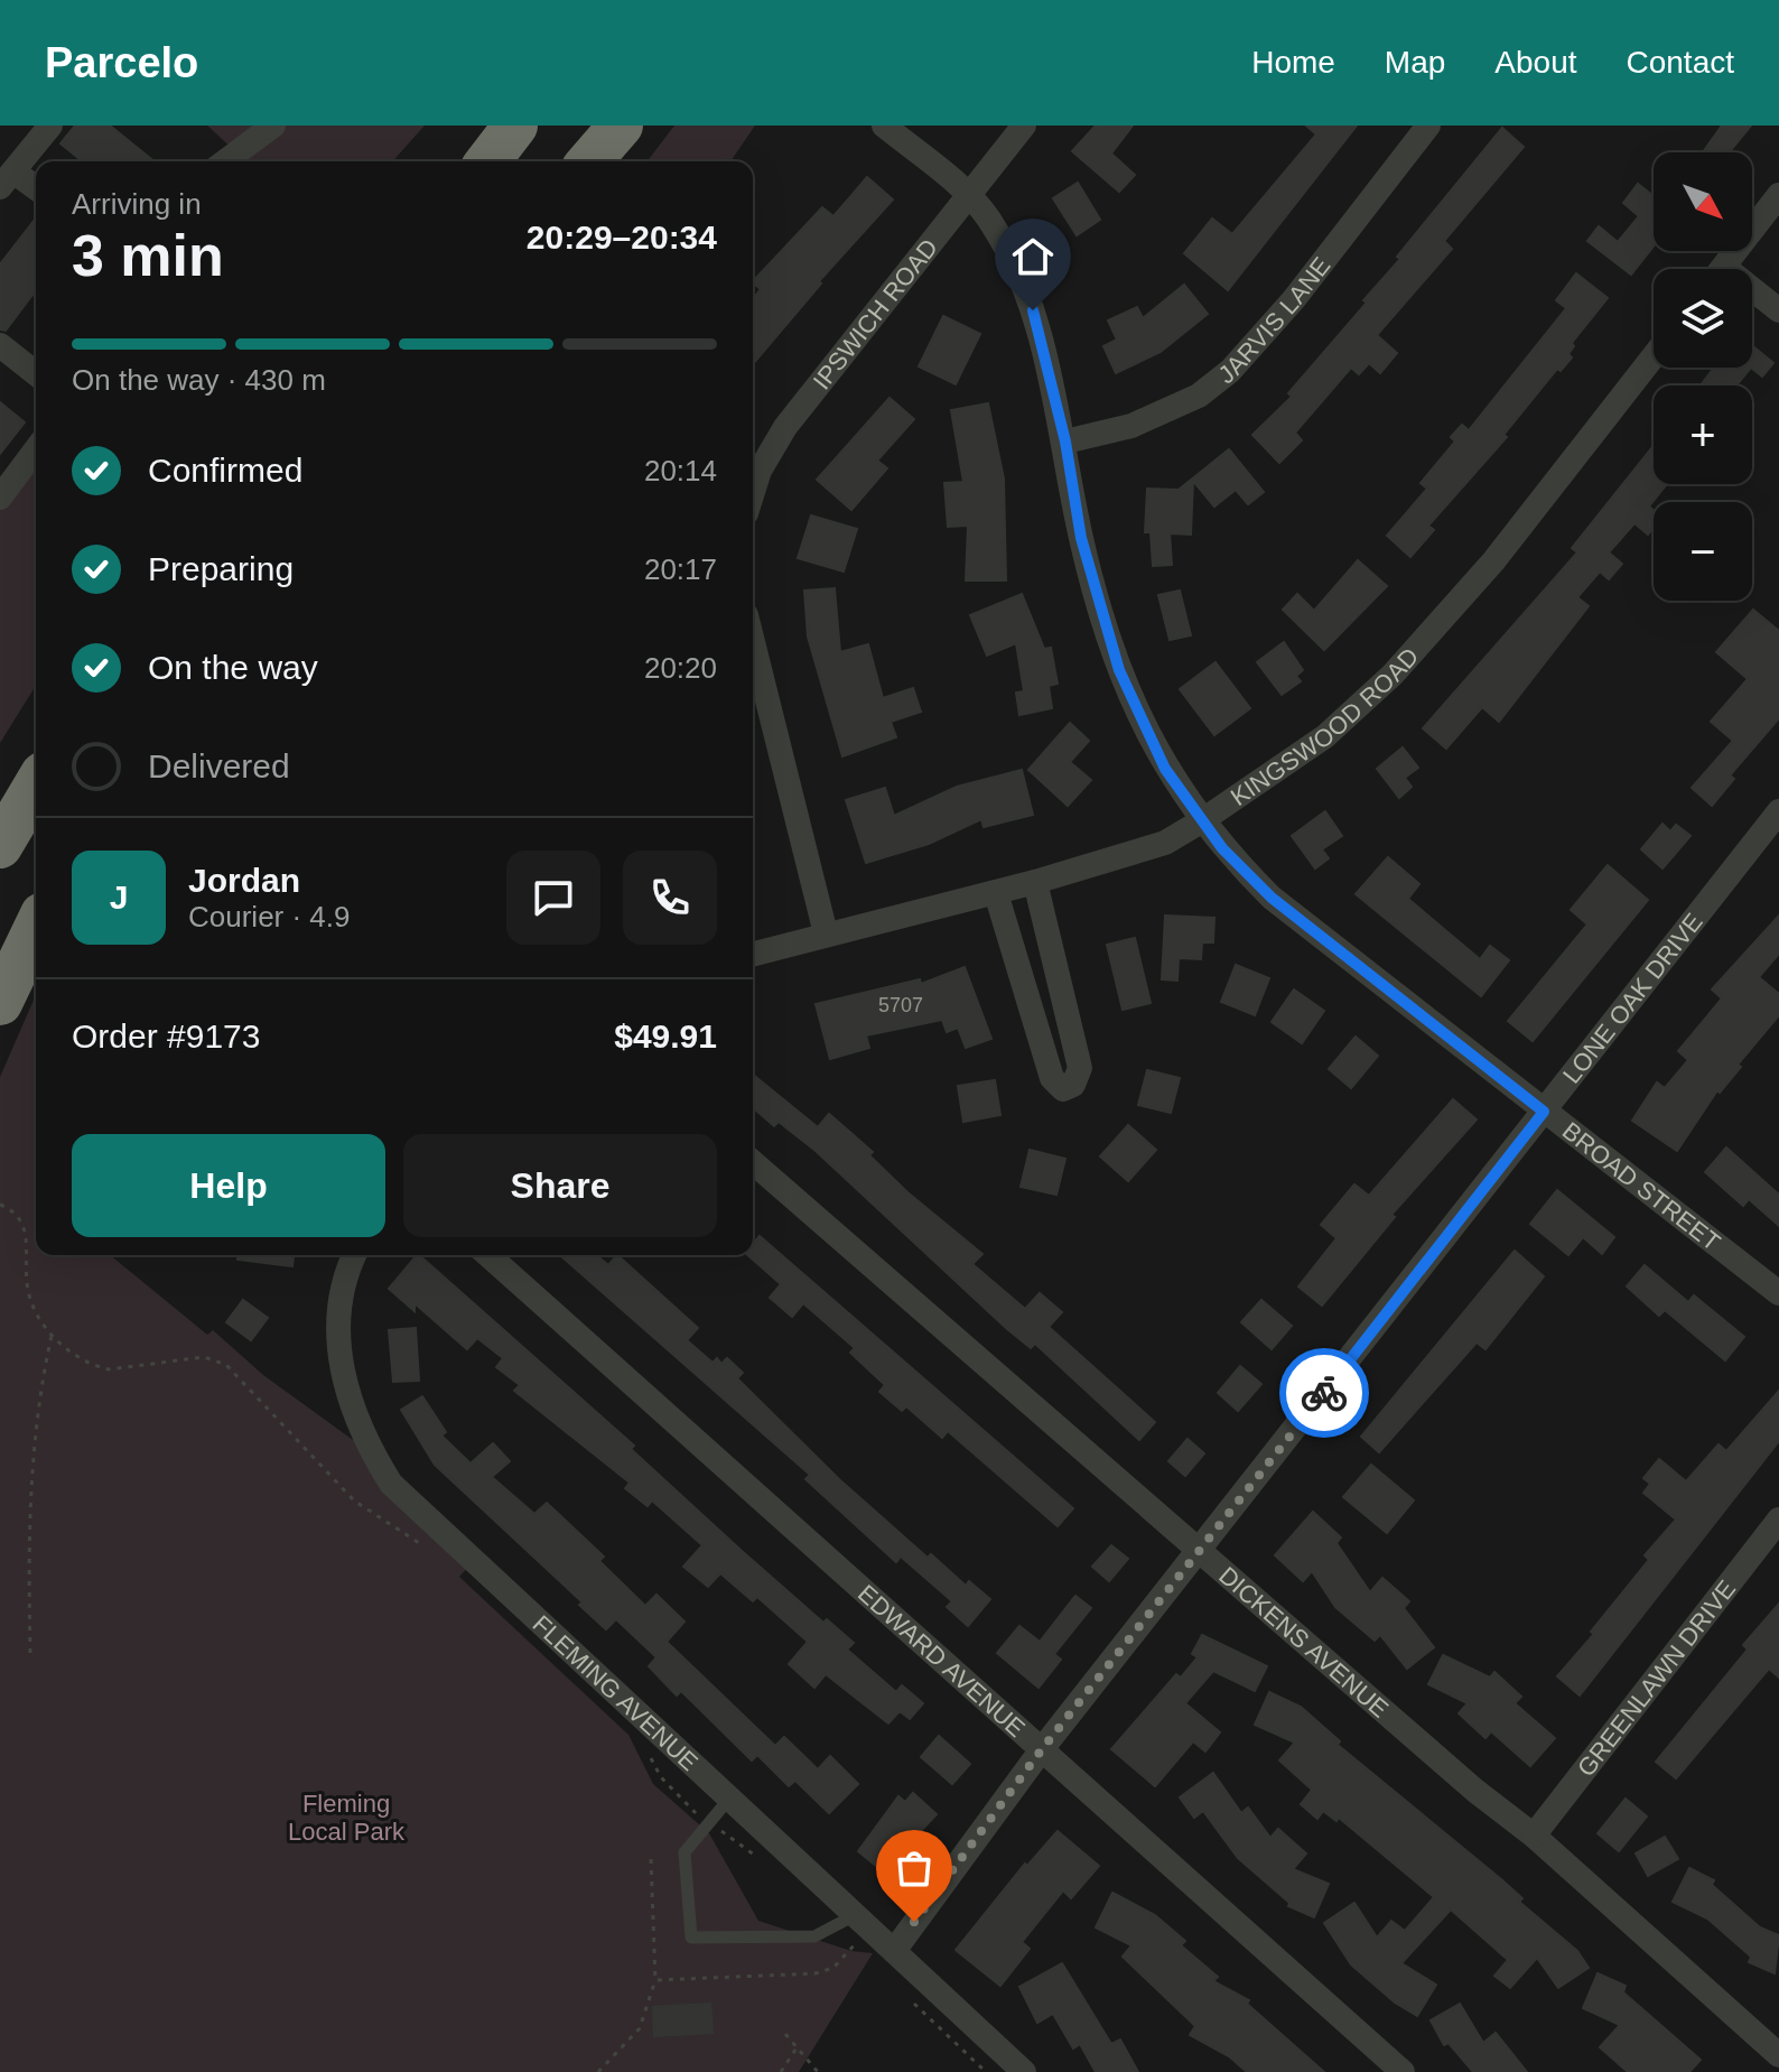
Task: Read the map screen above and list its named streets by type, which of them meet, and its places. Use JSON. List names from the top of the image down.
{
  "streets": {
    "street": [
      "IPSWICH ROAD",
      "JARVIS LANE",
      "KINGSWOOD ROAD",
      "LONE OAK DRIVE",
      "BROAD STREET",
      "DICKENS AVENUE",
      "EDWARD AVENUE",
      "GREENLAWN DRIVE",
      "FLEMING AVENUE"
    ]
  },
  "crossings": [
    ["IPSWICH ROAD", "BROAD STREET"],
    ["JARVIS LANE", "BROAD STREET"],
    ["KINGSWOOD ROAD", "BROAD STREET"],
    ["LONE OAK DRIVE", "BROAD STREET"],
    ["LONE OAK DRIVE", "DICKENS AVENUE"],
    ["LONE OAK DRIVE", "EDWARD AVENUE"],
    ["LONE OAK DRIVE", "FLEMING AVENUE"],
    ["DICKENS AVENUE", "GREENLAWN DRIVE"]
  ],
  "parks": ["Fleming Local Park"],
  "house_numbers": ["5707"],
  "north": "bottom right",
  "page": {
    "header": "Parcelo",
    "nav": [
      "Home",
      "Map",
      "About",
      "Contact"
    ],
    "map_buttons": ["+", "−"],
    "heading": ["3 min", "Arriving in", "20:29–20:34"],
    "panel": [
      "Jordan",
      "Courier · 4.9",
      "Order #9173",
      "$49.91"
    ],
    "bar": "On the way · 430 m",
    "list": [
      ["Confirmed", "20:14"],
      ["Preparing", "20:17"],
      ["On the way", "20:20"],
      "Delivered"
    ],
    "round": "J",
    "buttons": ["Help", "Share"]
  }
}
